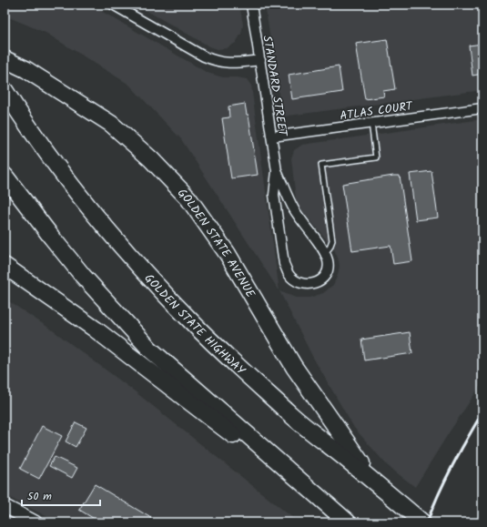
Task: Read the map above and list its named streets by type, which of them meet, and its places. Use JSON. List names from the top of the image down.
{
  "streets": {
    "highway": ["GOLDEN STATE AVENUE", "GOLDEN STATE HIGHWAY"],
    "street": ["STANDARD STREET", "ATLAS COURT"]
  },
  "crossings": [
    ["STANDARD STREET", "ATLAS COURT"],
    ["GOLDEN STATE AVENUE", "GOLDEN STATE HIGHWAY"]
  ],
  "scale_bar": "50 m"
}
